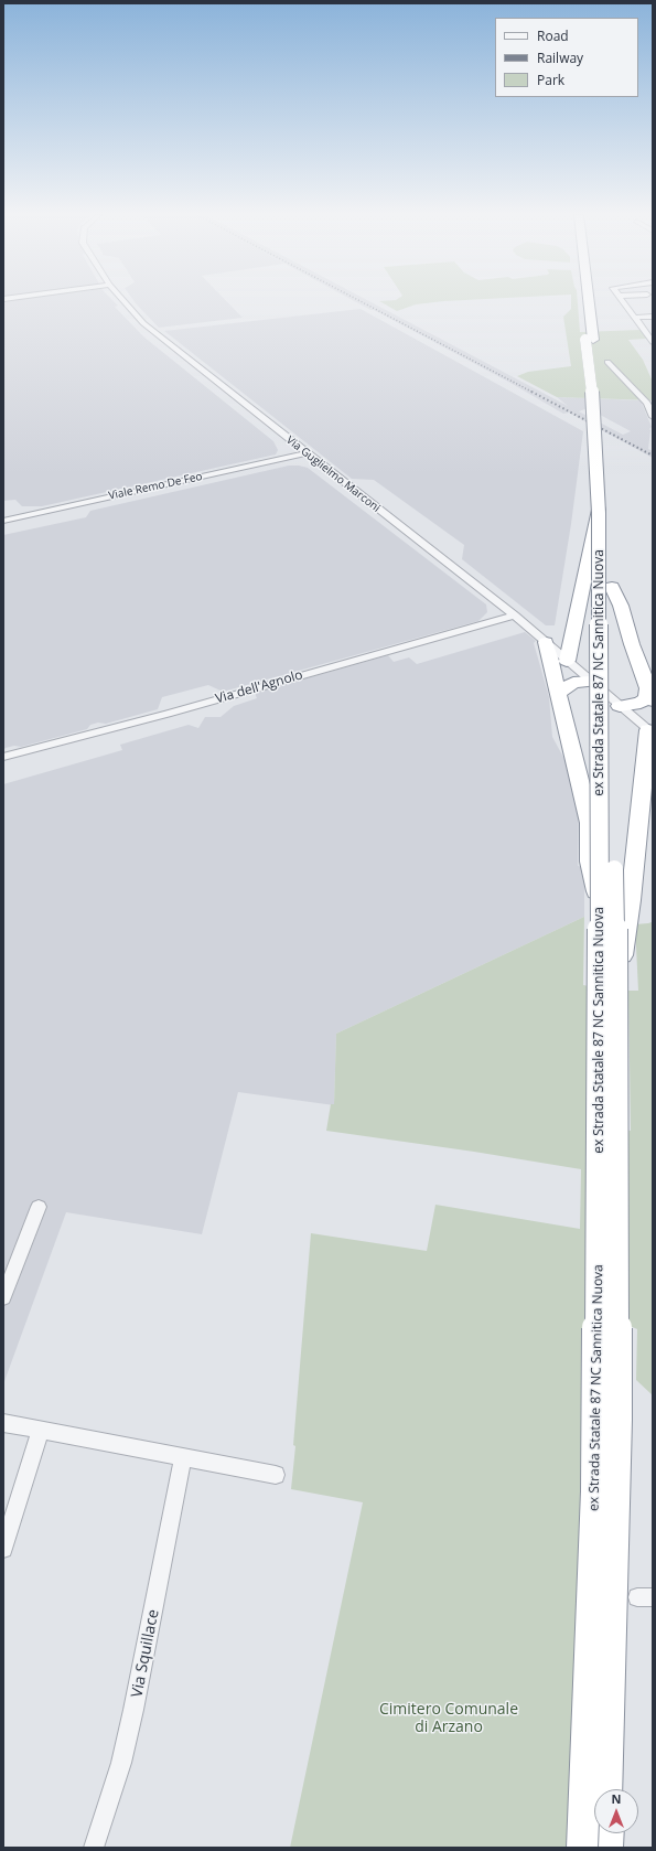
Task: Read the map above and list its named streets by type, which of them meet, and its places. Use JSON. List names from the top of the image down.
{
  "streets": {
    "highway": ["ex Strada Statale 87 NC Sannitica Nuova"],
    "street": [
      "Via Guglielmo Marconi",
      "Viale Remo De Feo",
      "Via dell'Agnolo",
      "Via Squillace"
    ]
  },
  "crossings": [
    ["Via Guglielmo Marconi", "Viale Remo De Feo"],
    ["Via Guglielmo Marconi", "Via dell'Agnolo"]
  ],
  "parks": ["Cimitero Comunale di Arzano"],
  "legend": ["Road", "Railway", "Park"],
  "north": "top"
}
